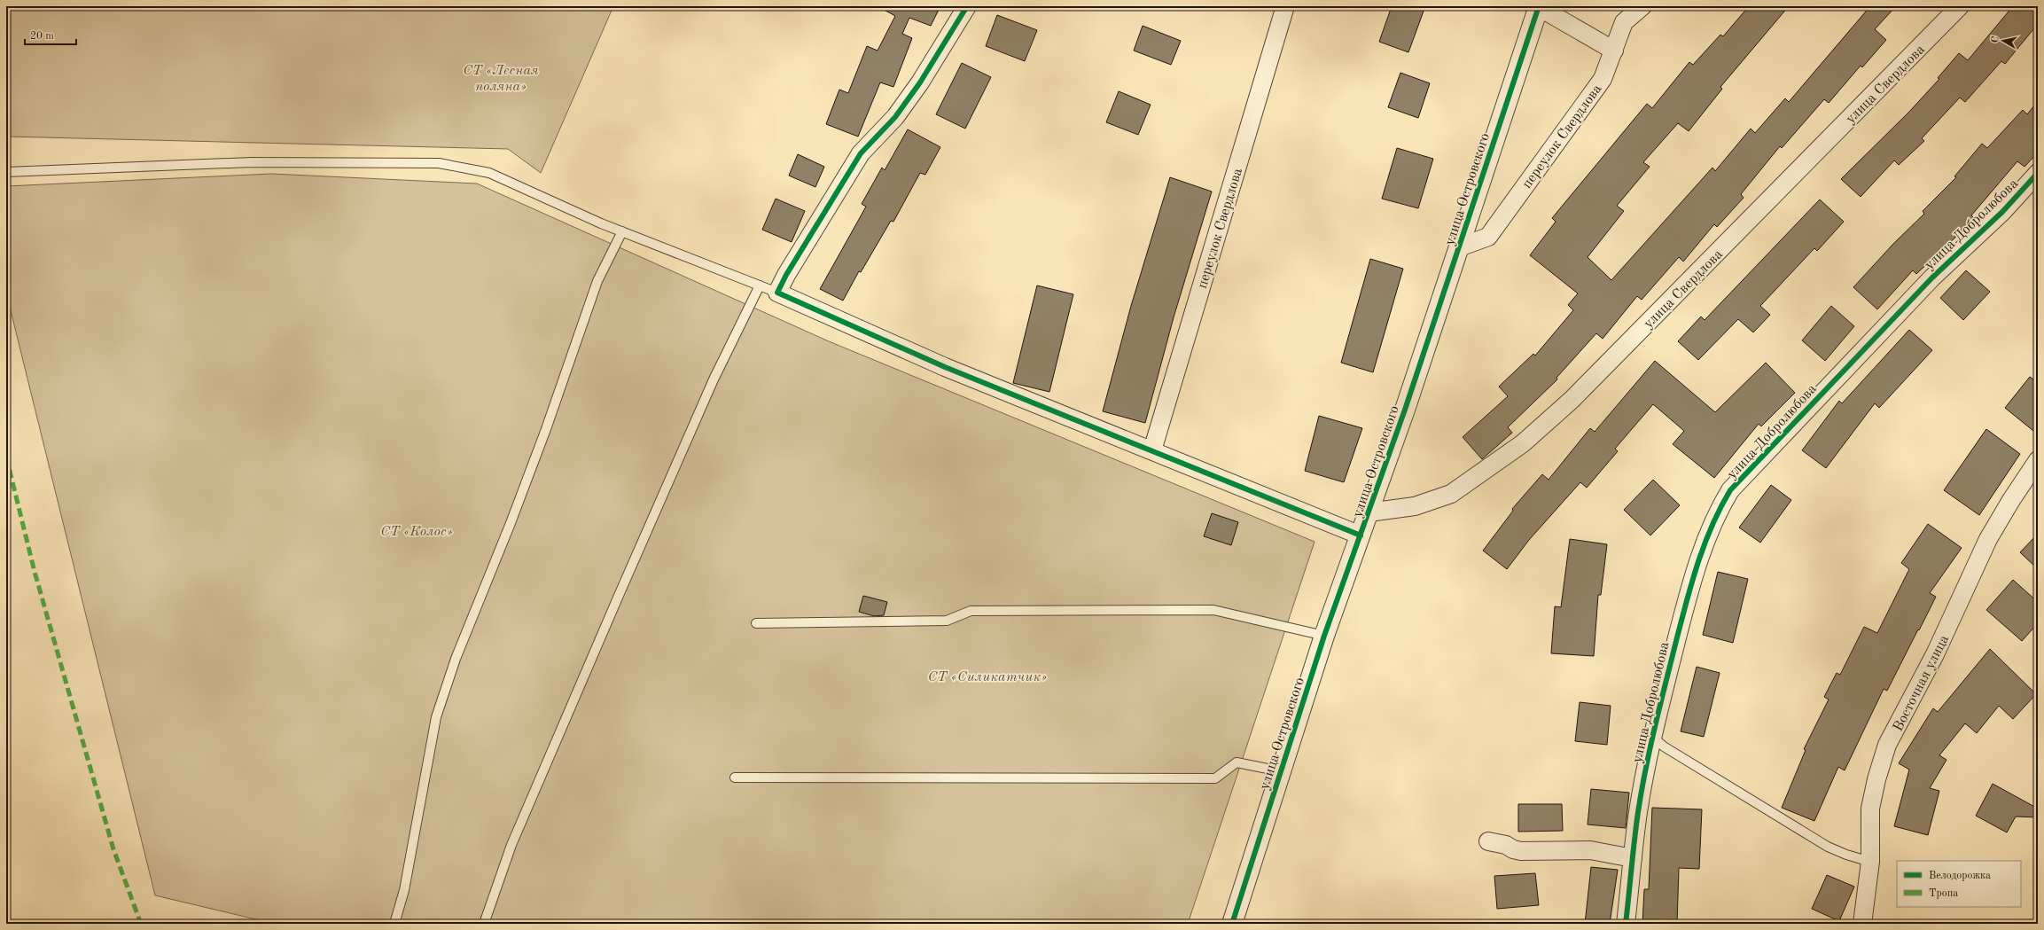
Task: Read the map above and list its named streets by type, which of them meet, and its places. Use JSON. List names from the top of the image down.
{
  "streets": {
    "street": [
      "улица Свердлова",
      "переулок Свердлова",
      "улица Островского",
      "улица Добролюбова",
      "Восточная улица"
    ]
  },
  "crossings": [
    ["улица Свердлова", "улица Островского"],
    ["переулок Свердлова", "улица Островского"]
  ],
  "parks": ["СТ «Лесная поляна»", "СТ «Колос»", "СТ «Силикатчик»"],
  "legend": ["Велодорожка", "Тропа"],
  "scale_bar": "20 m",
  "north": "left"
}
